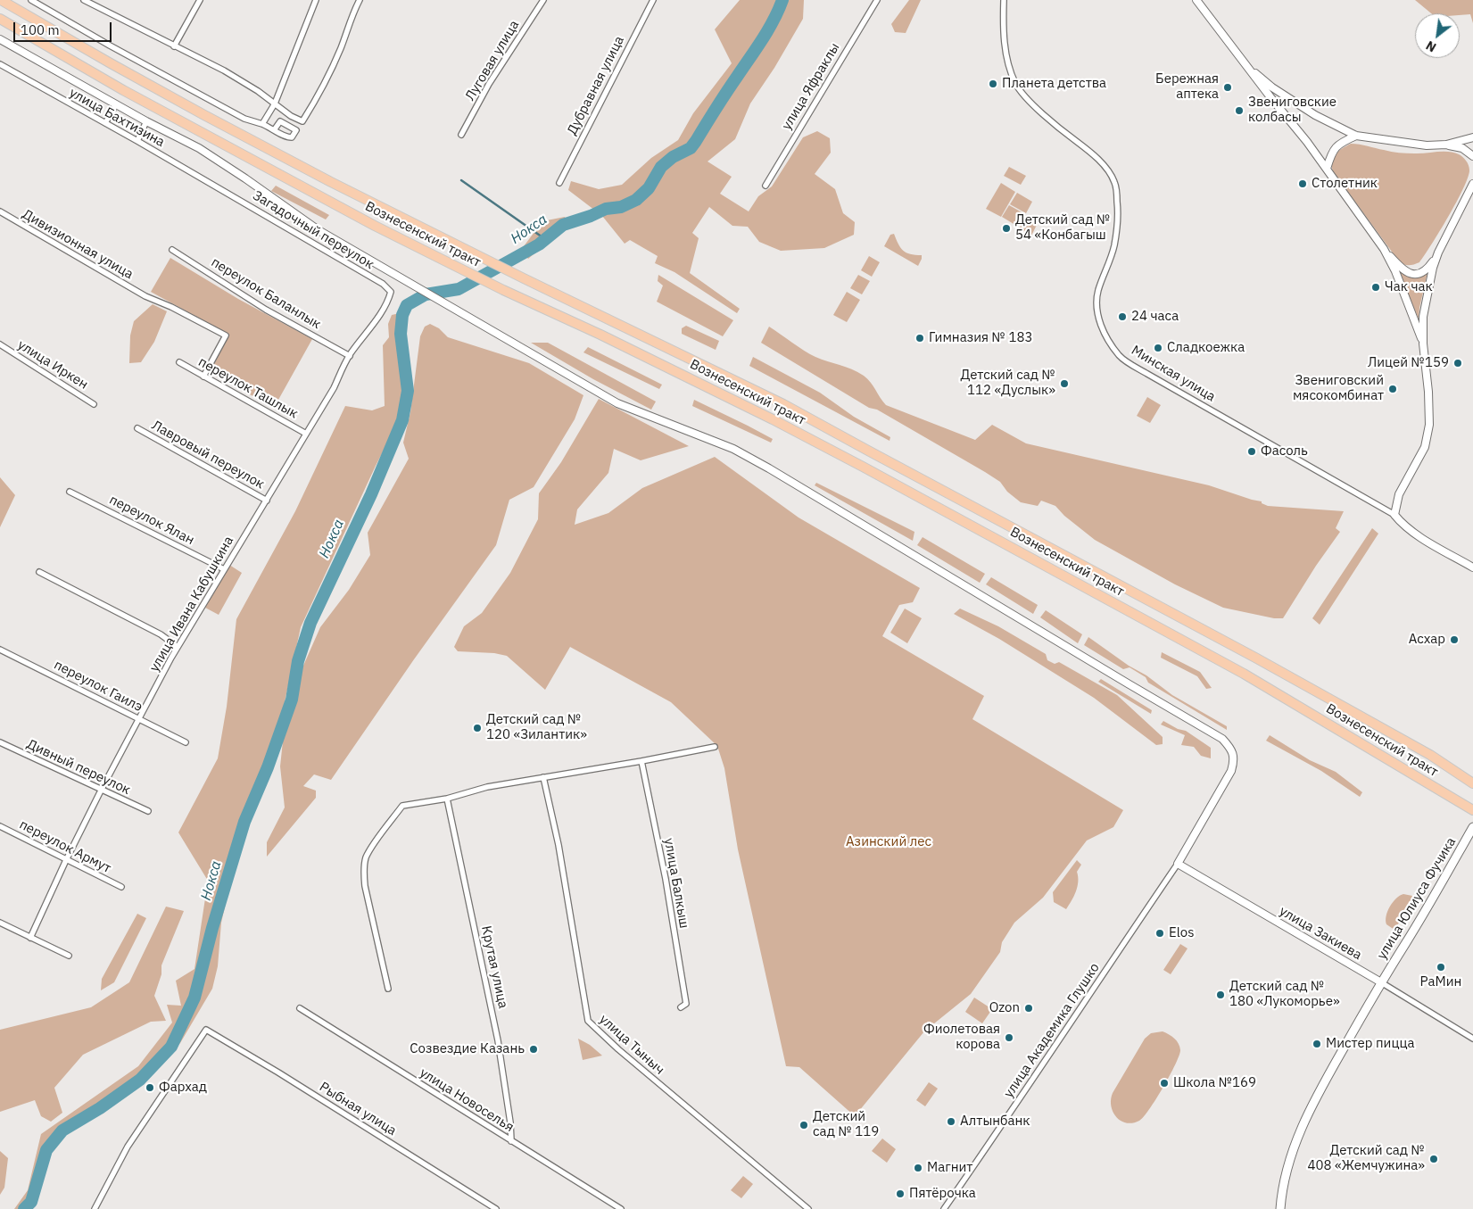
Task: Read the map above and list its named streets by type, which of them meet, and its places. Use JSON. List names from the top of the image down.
{
  "streets": {
    "main road": ["Вознесенский тракт", "улица Юлиуса Фучика"],
    "street": [
      "Луговая улица",
      "Дубравная улица",
      "улица Яфраклы",
      "улица Бахтизина",
      "Загадочный переулок",
      "Дивизионная улица",
      "переулок Баланлык",
      "улица Иркен",
      "Минская улица",
      "переулок Ташлык",
      "Лавровый переулок",
      "переулок Ялан",
      "улица Ивана Кабушкина",
      "переулок Гаилэ",
      "Дивный переулок",
      "переулок Армут",
      "улица Балкыш",
      "улица Закиева",
      "Крутая улица",
      "улица Академика Глушко",
      "улица Тыныч",
      "улица Новоселья",
      "Рыбная улица"
    ]
  },
  "crossings": [
    ["улица Бахтизина", "Загадочный переулок"],
    ["Загадочный переулок", "улица Ивана Кабушкина"],
    ["Дивизионная улица", "переулок Ташлык"],
    ["переулок Баланлык", "улица Ивана Кабушкина"],
    ["переулок Ташлык", "улица Ивана Кабушкина"],
    ["Лавровый переулок", "улица Ивана Кабушкина"],
    ["переулок Ялан", "улица Ивана Кабушкина"],
    ["улица Ивана Кабушкина", "переулок Гаилэ"],
    ["улица Ивана Кабушкина", "Дивный переулок"],
    ["улица Ивана Кабушкина", "переулок Армут"],
    ["улица Юлиуса Фучика", "улица Закиева"],
    ["улица Закиева", "улица Академика Глушко"],
    ["Крутая улица", "улица Новоселья"]
  ],
  "water": ["Нокса"],
  "parks": ["Азинский лес"],
  "places": [
    "Планета детства",
    "Бережная аптека",
    "Звениговские колбасы",
    "Столетник",
    "Детский сад № 54 «Конбагыш",
    "Чак чак",
    "24 часа",
    "Гимназия № 183",
    "Сладкоежка",
    "Лицей №159",
    "Детский сад № 112 «Дуслык»",
    "Звениговский мясокомбинат",
    "Фасоль",
    "Асхар",
    "Детский сад № 120 «Зилантик»",
    "Elos",
    "РаМин",
    "Детский сад № 180 «Лукоморье»",
    "Ozon",
    "Фиолетовая корова",
    "Мистер пицца",
    "Созвездие Казань",
    "Школа №169",
    "Фархад",
    "Алтынбанк",
    "Детский сад № 119",
    "Детский сад № 408 «Жемчужина»",
    "Магнит",
    "Пятёрочка"
  ],
  "scale_bar": "100 m",
  "north": "bottom left"
}
